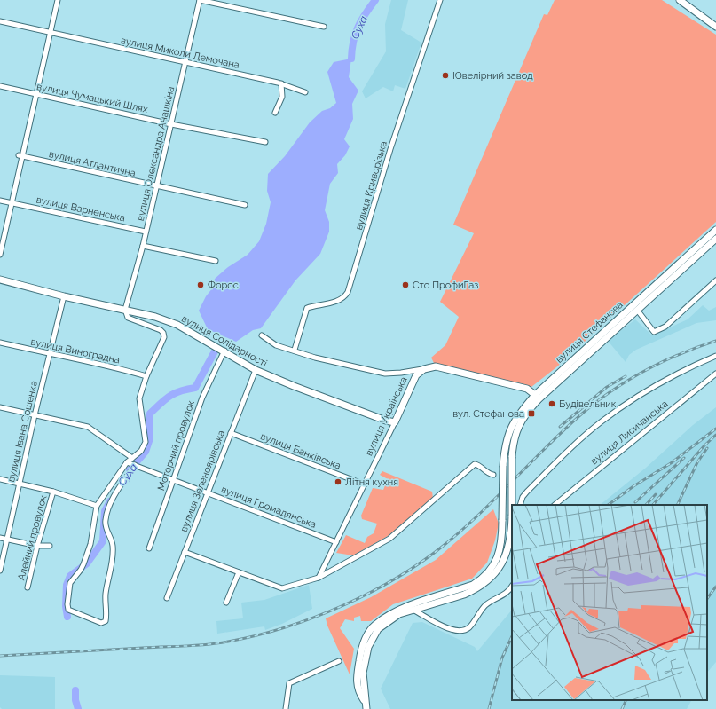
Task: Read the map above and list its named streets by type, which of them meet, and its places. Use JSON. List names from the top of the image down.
{
  "streets": {
    "main road": ["вулиця Стефанова", "вулиця Солідарності", "вулиця Українська"],
    "street": [
      "вулиця Миколи Демочана",
      "вулиця Чумацький Шлях",
      "вулиця Олександра Анашкіна",
      "вулиця Атлантична",
      "вулиця Криворізька",
      "вулиця Варненська",
      "вулиця Виноградна",
      "вулиця Івана Сошенка",
      "вулиця Лисичанська",
      "Моторний провулок",
      "вулиця Банківська",
      "вулиця Зеленоярівська",
      "вулиця Громадянська",
      "Алейний провулок"
    ]
  },
  "crossings": [
    ["вулиця Миколи Демочана", "вулиця Олександра Анашкіна"],
    ["вулиця Чумацький Шлях", "вулиця Олександра Анашкіна"],
    ["вулиця Олександра Анашкіна", "вулиця Атлантична"],
    ["вулиця Олександра Анашкіна", "вулиця Варненська"],
    ["вулиця Олександра Анашкіна", "вулиця Солідарності"],
    ["вулиця Солідарності", "вулиця Українська"],
    ["вулиця Солідарності", "вулиця Івана Сошенка"],
    ["вулиця Солідарності", "Моторний провулок"],
    ["вулиця Солідарності", "вулиця Зеленоярівська"],
    ["вулиця Виноградна", "вулиця Івана Сошенка"],
    ["вулиця Українська", "вулиця Банківська"],
    ["вулиця Українська", "вулиця Громадянська"],
    ["Моторний провулок", "вулиця Громадянська"],
    ["вулиця Банківська", "вулиця Зеленоярівська"],
    ["вулиця Зеленоярівська", "вулиця Громадянська"]
  ],
  "water": ["Суха"],
  "places": {
    "other": [
      "Ювелірний завод",
      "Форос",
      "Сто ПрофиГаз",
      "Будівельник",
      "Літня кухня"
    ],
    "transit": ["вул. Стефанова"]
  }
}
